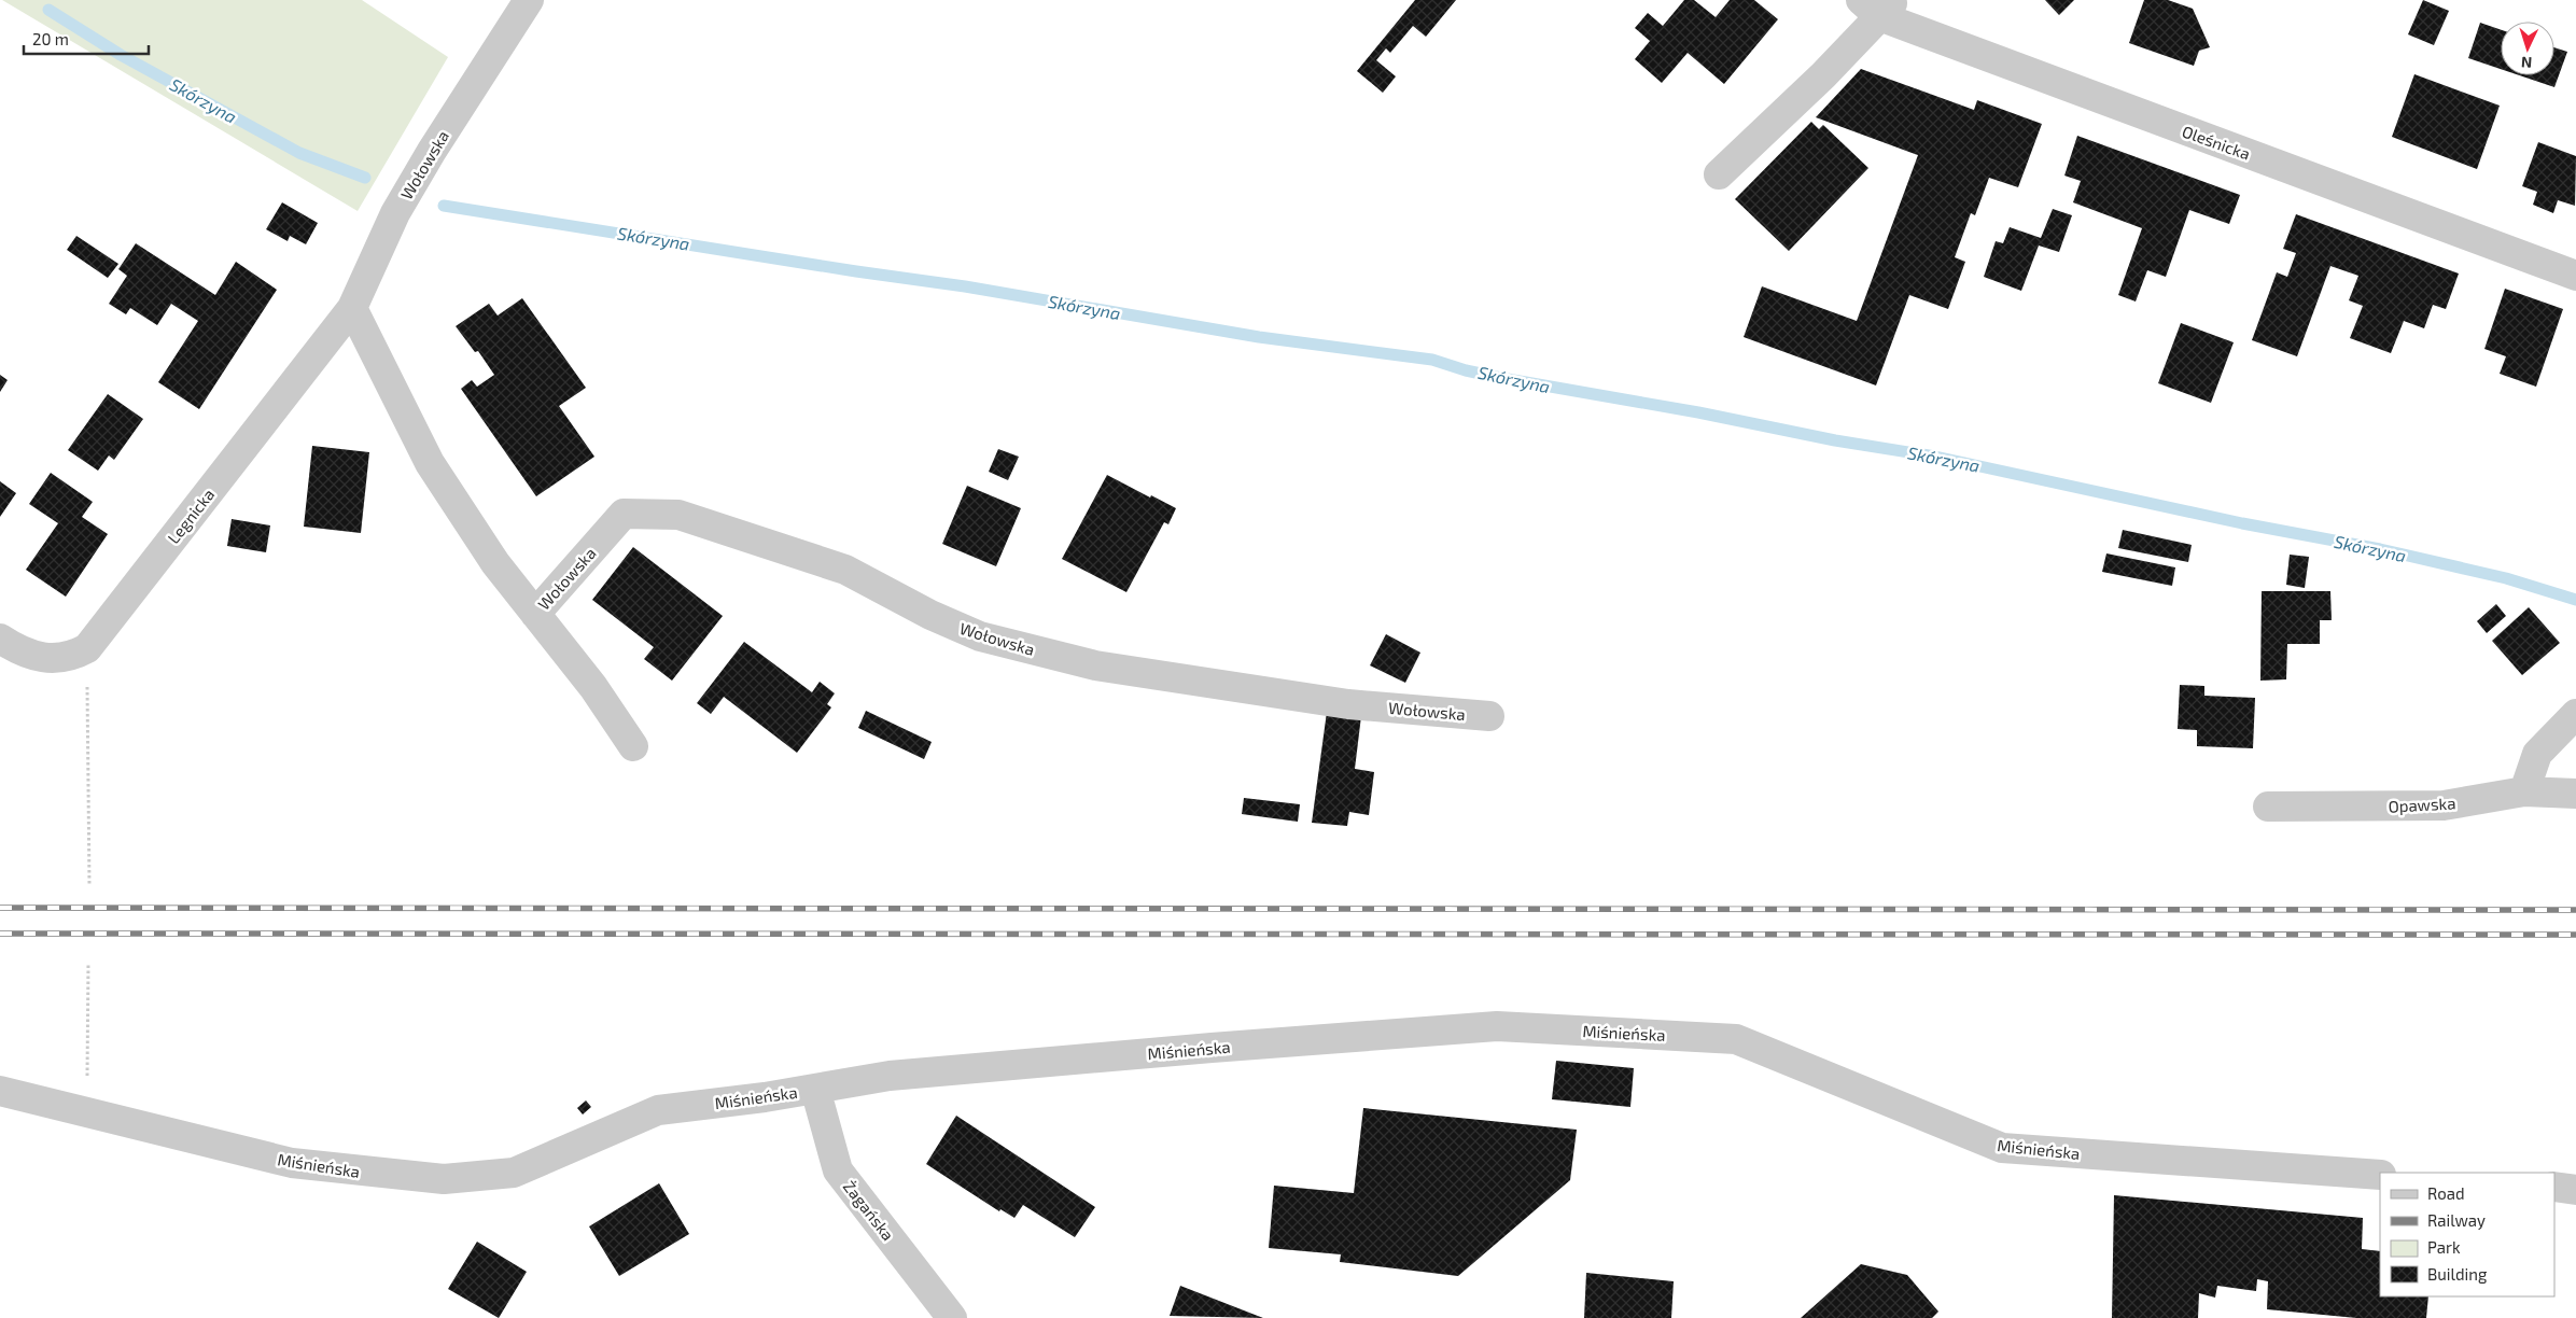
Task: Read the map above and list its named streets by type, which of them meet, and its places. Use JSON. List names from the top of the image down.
{
  "streets": {
    "street": [
      "Oleśnicka",
      "Wołowska",
      "Legnicka",
      "Opawska",
      "Miśnieńska",
      "Żagańska"
    ]
  },
  "crossings": [
    ["Wołowska", "Legnicka"],
    ["Miśnieńska", "Żagańska"]
  ],
  "water": ["Skórzyna"],
  "legend": [
    "Road",
    "Railway",
    "Park",
    "Building"
  ],
  "scale_bar": "20 m",
  "north": "bottom"
}
